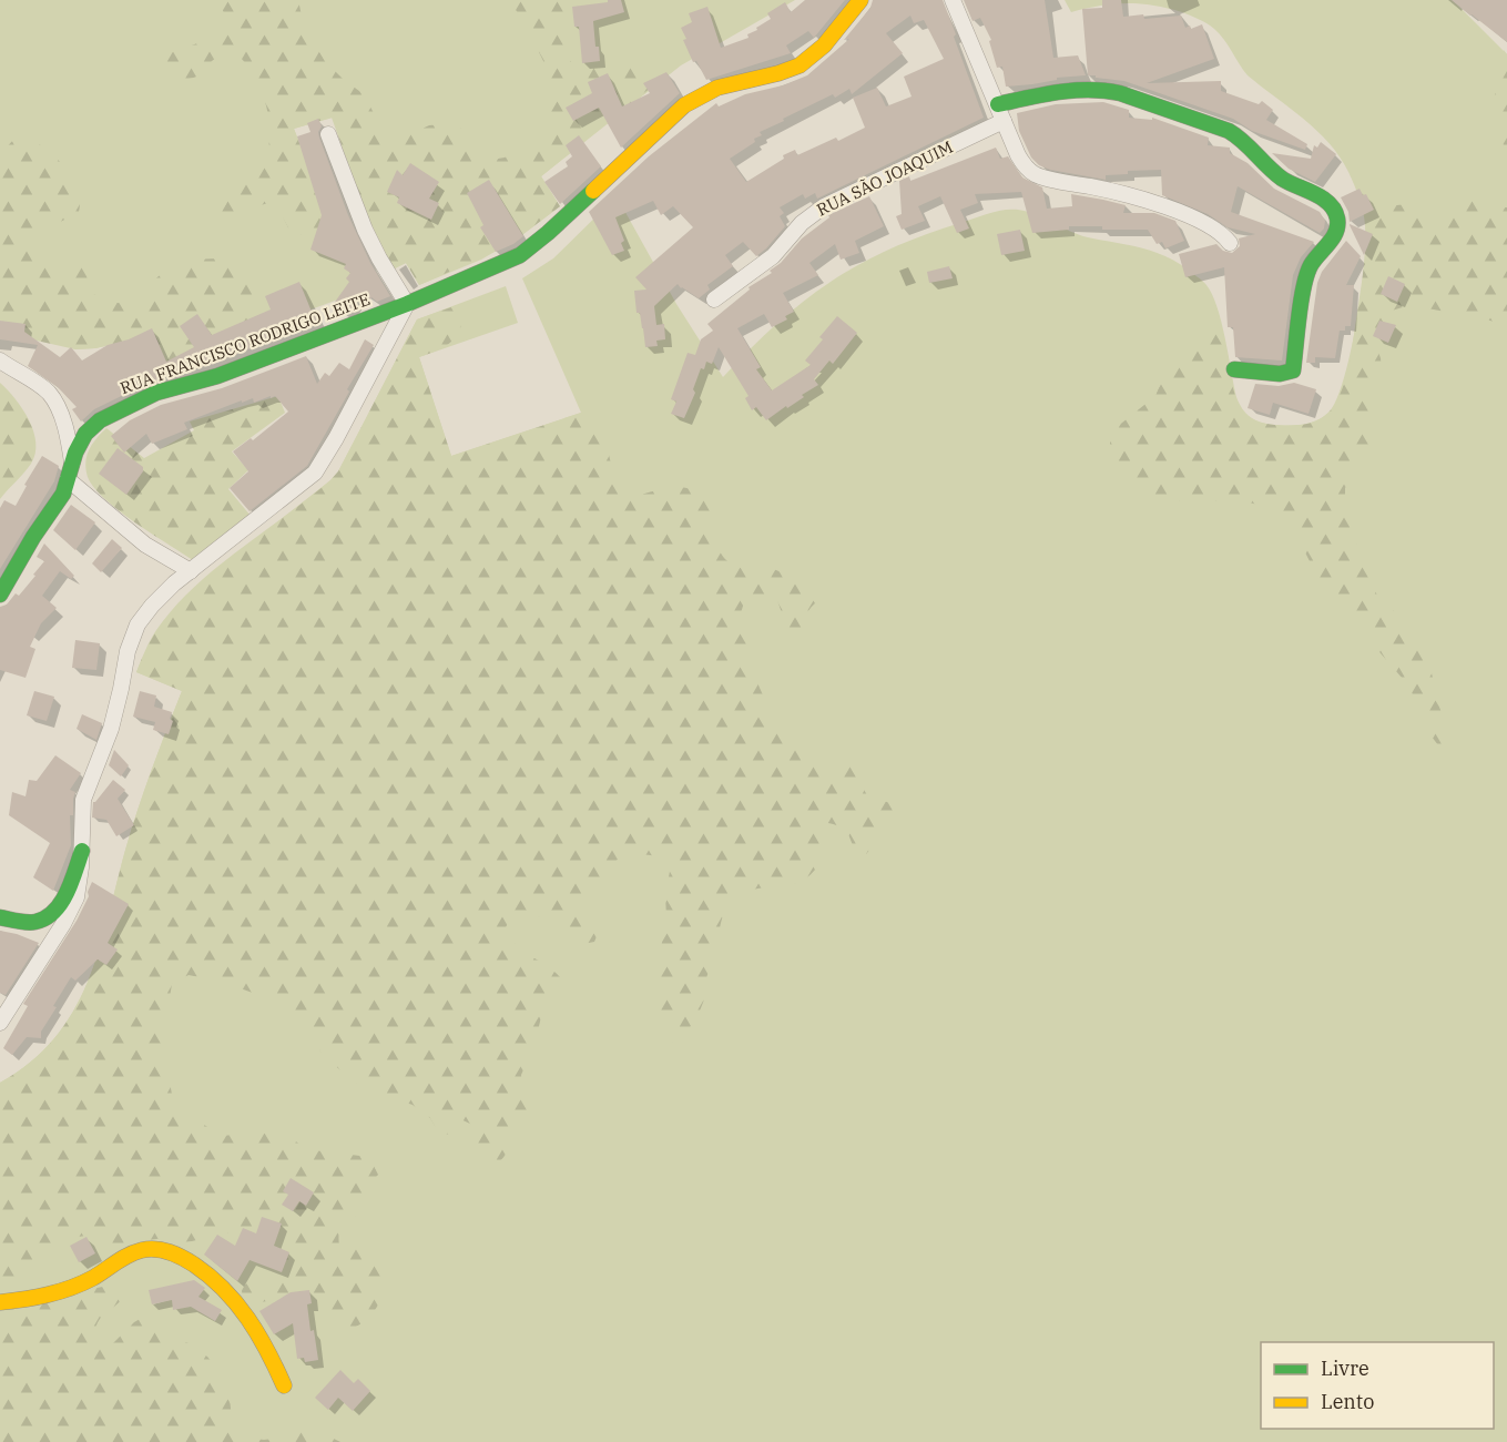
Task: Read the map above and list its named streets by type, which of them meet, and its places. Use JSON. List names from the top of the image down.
{
  "streets": {
    "street": ["RUA SÃO JOAQUIM", "RUA FRANCISCO RODRIGO LEITE"]
  },
  "legend": ["Livre", "Lento"]
}
